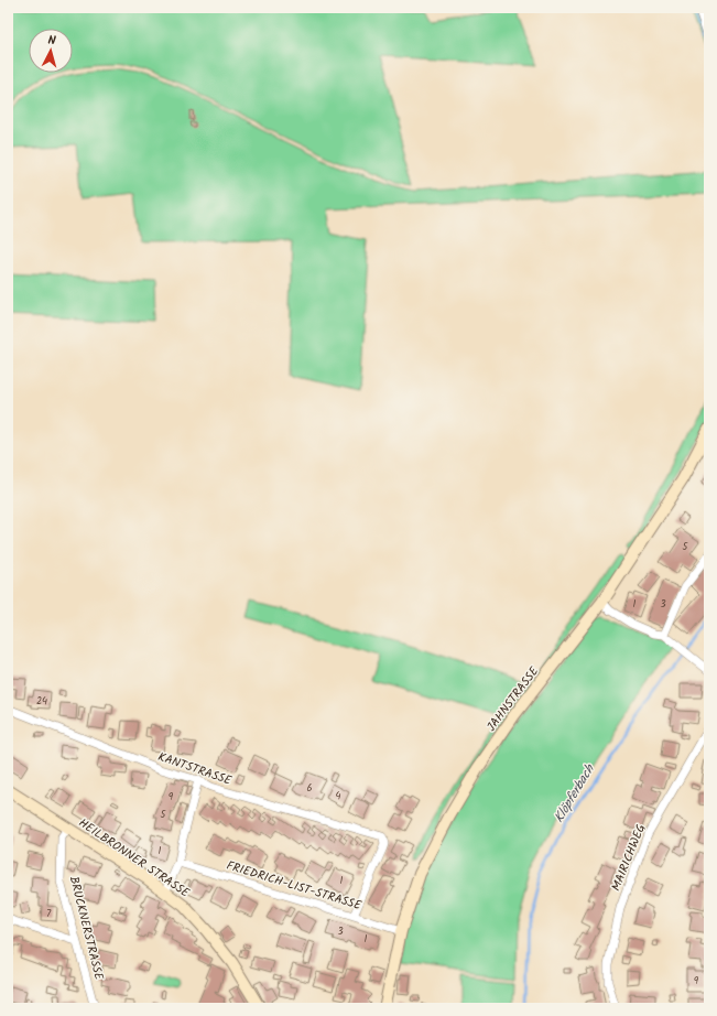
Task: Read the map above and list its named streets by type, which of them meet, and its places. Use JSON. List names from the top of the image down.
{
  "streets": {
    "street": [
      "JAHNSTRASSE",
      "KANTSTRASSE",
      "HEILBRONNER STRASSE",
      "MAIRICHWEG",
      "FRIEDRICH-LIST-STRASSE",
      "BRUCKNERSTRASSE"
    ]
  },
  "crossings": [
    ["JAHNSTRASSE", "FRIEDRICH-LIST-STRASSE"],
    ["KANTSTRASSE", "FRIEDRICH-LIST-STRASSE"],
    ["HEILBRONNER STRASSE", "BRUCKNERSTRASSE"]
  ],
  "water": ["Klöpferbach"],
  "house_numbers": [
    "5",
    "1",
    "3",
    "24",
    "6",
    "4",
    "9",
    "5",
    "1",
    "1",
    "7",
    "3",
    "1",
    "9"
  ],
  "north": "top"
}
